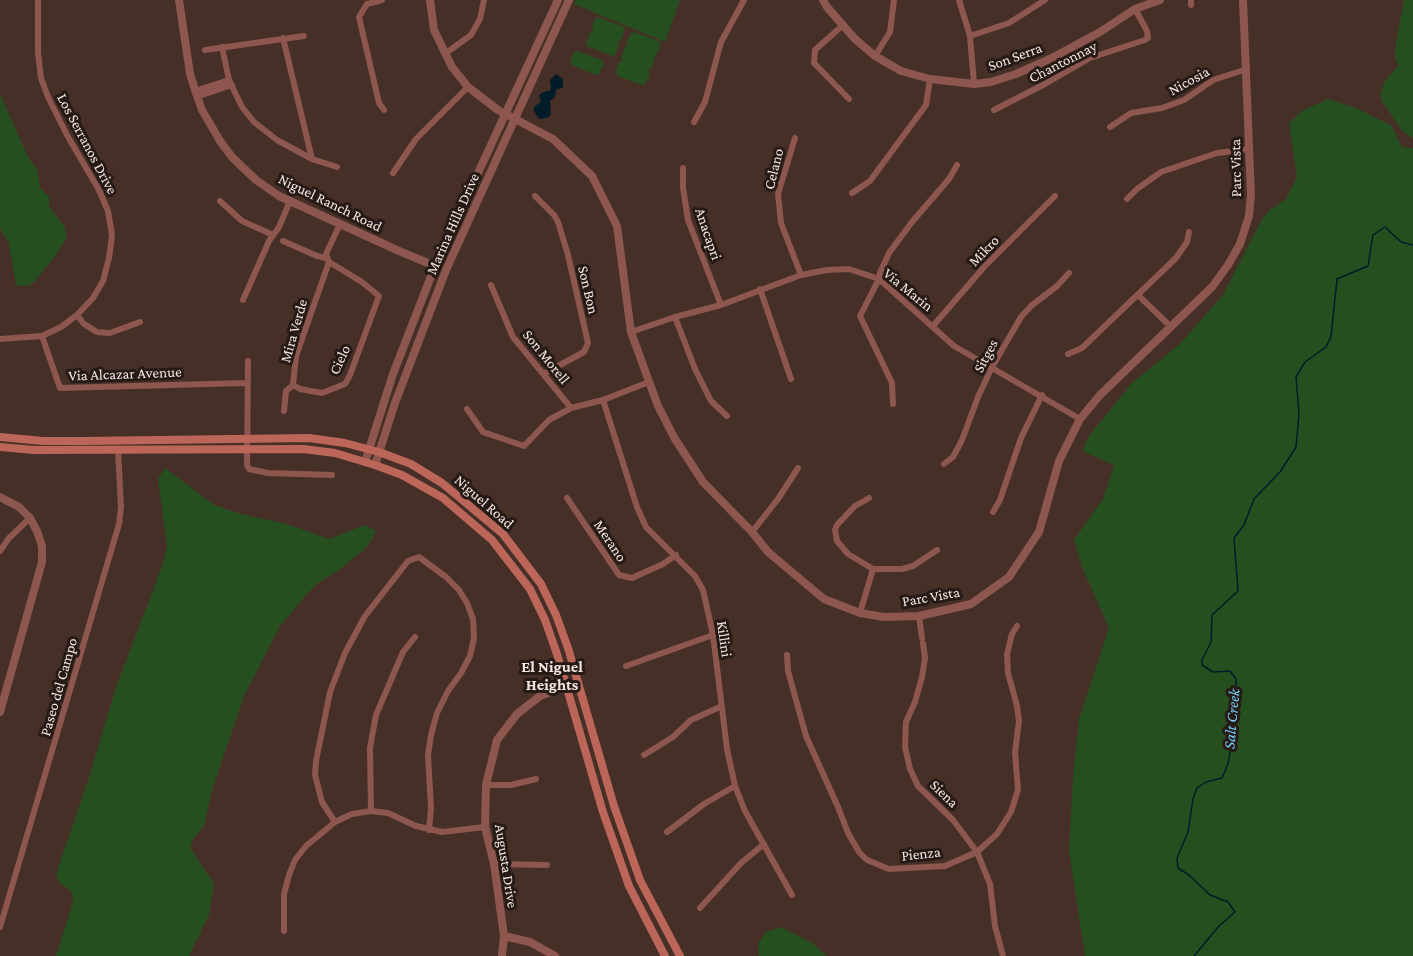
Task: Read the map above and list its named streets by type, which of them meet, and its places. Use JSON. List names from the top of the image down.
{
  "streets": {
    "main road": ["Niguel Road"],
    "street": [
      "Son Serra",
      "Chantonnay",
      "Nicosia",
      "Los Serranos Drive",
      "Parc Vista",
      "Celano",
      "Niguel Ranch Road",
      "Marina Hills Drive",
      "Anacapri",
      "Mikro",
      "Son Bon",
      "Via Marin",
      "Mira Verde",
      "Sitges",
      "Son Morell",
      "Cielo",
      "Via Alcazar Avenue",
      "Merano",
      "Killini",
      "Paseo del Campo",
      "Siena",
      "Pienza",
      "Augusta Drive"
    ]
  },
  "crossings": [
    ["Son Serra", "Chantonnay"],
    ["Nicosia", "Parc Vista"],
    ["Los Serranos Drive", "Via Alcazar Avenue"],
    ["Parc Vista", "Marina Hills Drive"],
    ["Parc Vista", "Via Marin"],
    ["Parc Vista", "Siena"],
    ["Celano", "Via Marin"],
    ["Niguel Ranch Road", "Marina Hills Drive"],
    ["Niguel Ranch Road", "Mira Verde"],
    ["Marina Hills Drive", "Niguel Road"],
    ["Anacapri", "Via Marin"],
    ["Mikro", "Via Marin"],
    ["Son Bon", "Son Morell"],
    ["Via Marin", "Sitges"],
    ["Mira Verde", "Cielo"],
    ["Niguel Road", "Paseo del Campo"],
    ["Niguel Road", "Augusta Drive"],
    ["Merano", "Killini"],
    ["Siena", "Pienza"]
  ],
  "districts": ["El Niguel Heights"],
  "water": ["Salt Creek"]
}
